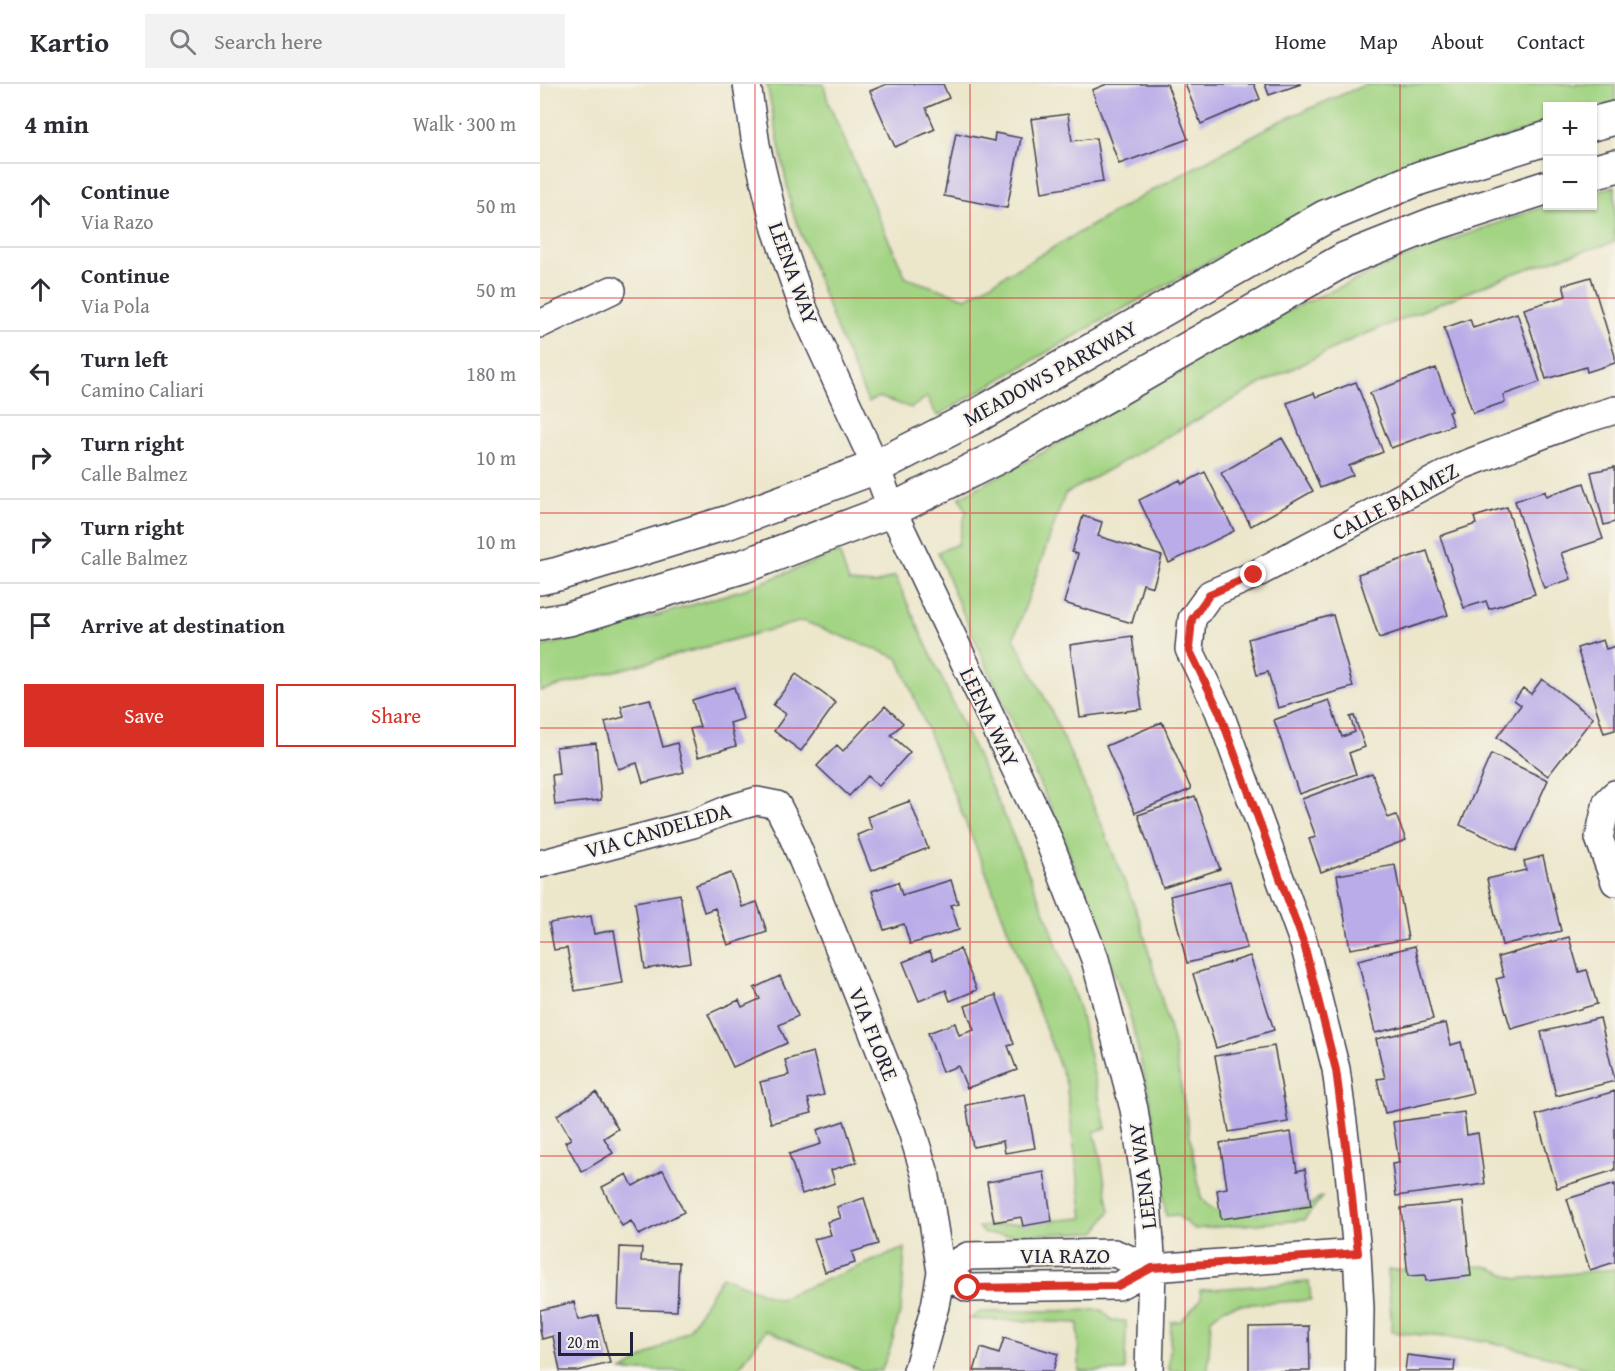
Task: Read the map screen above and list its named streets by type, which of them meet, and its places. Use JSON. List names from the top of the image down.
{
  "streets": {
    "main road": ["MEADOWS PARKWAY"],
    "street": [
      "LEENA WAY",
      "CALLE BALMEZ",
      "VIA CANDELEDA",
      "VIA FLORE",
      "VIA RAZO"
    ]
  },
  "crossings": [
    ["LEENA WAY", "MEADOWS PARKWAY"],
    ["LEENA WAY", "VIA RAZO"],
    ["VIA CANDELEDA", "VIA FLORE"],
    ["VIA FLORE", "VIA RAZO"]
  ],
  "scale_bar": "20 m",
  "page": {
    "header": "Kartio",
    "search": "Search here",
    "nav": [
      "Home",
      "Map",
      "About",
      "Contact"
    ],
    "heading": ["4 min", "Walk · 300 m"],
    "map_buttons": ["+", "−"],
    "list": [
      ["Continue", "Via Razo", "50 m"],
      ["Continue", "Via Pola", "50 m"],
      ["Turn left", "Camino Caliari", "180 m"],
      ["Turn right", "Calle Balmez", "10 m"],
      ["Turn right", "Calle Balmez", "10 m"],
      "Arrive at destination"
    ],
    "buttons": ["Save", "Share"],
    "scale": "20 m"
  }
}
